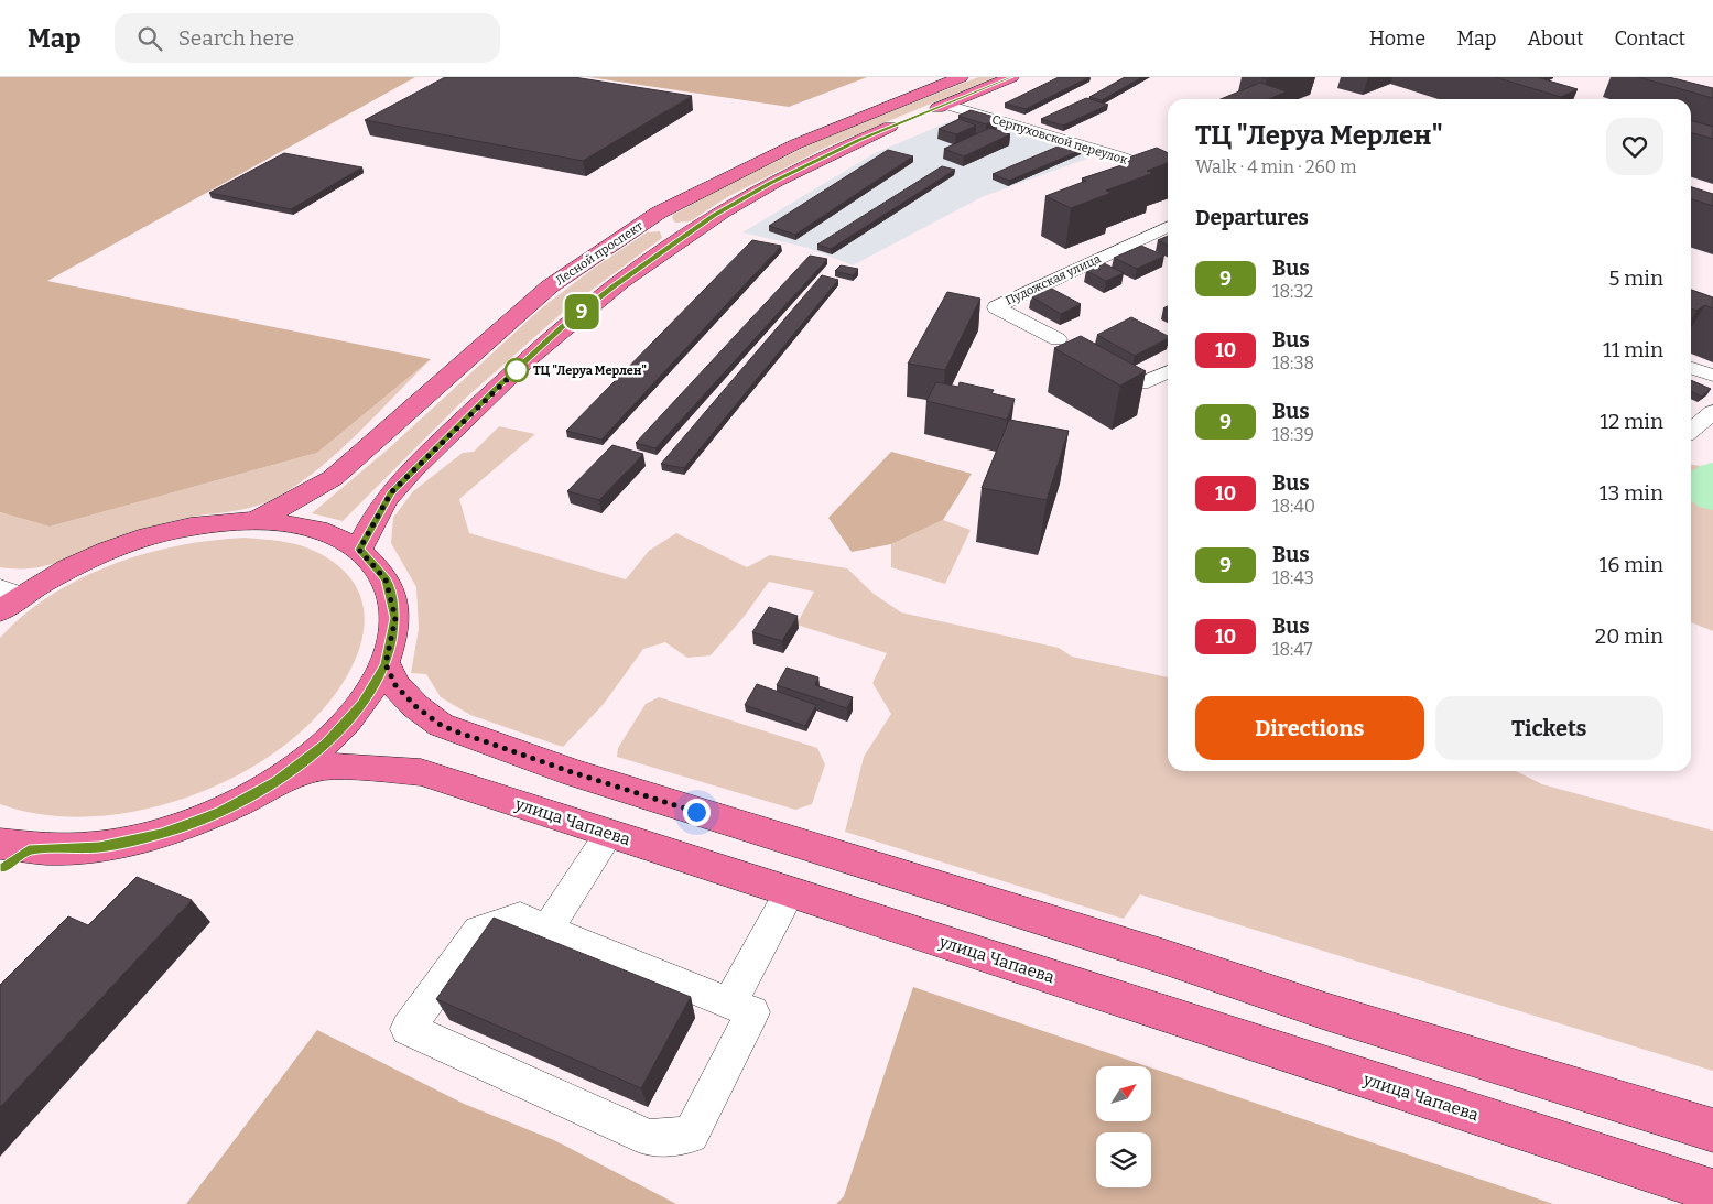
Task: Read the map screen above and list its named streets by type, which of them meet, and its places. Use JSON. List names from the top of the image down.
{
  "streets": {
    "main road": ["Лесной проспект", "улица Чапаева"],
    "street": ["Серпуховской переулок", "Пудожская улица"]
  },
  "places": ["ТЦ \"Леруа Мерлен\""],
  "lines": ["bus line 9"],
  "north": "top right",
  "page": {
    "header": "Map",
    "search": "Search here",
    "nav": [
      "Home",
      "Map",
      "About",
      "Contact"
    ],
    "on_map": "9",
    "heading": [
      ["ТЦ \"Леруа Мерлен\"", "Walk · 4 min · 260 m"],
      "Departures"
    ],
    "list": [
      {
        "mark": "9",
        "name": "Bus",
        "note": "18:32",
        "value": "5 min"
      },
      {
        "mark": "10",
        "name": "Bus",
        "note": "18:38",
        "value": "11 min"
      },
      {
        "mark": "9",
        "name": "Bus",
        "note": "18:39",
        "value": "12 min"
      },
      {
        "mark": "10",
        "name": "Bus",
        "note": "18:40",
        "value": "13 min"
      },
      {
        "mark": "9",
        "name": "Bus",
        "note": "18:43",
        "value": "16 min"
      },
      {
        "mark": "10",
        "name": "Bus",
        "note": "18:47",
        "value": "20 min"
      }
    ],
    "buttons": ["Directions", "Tickets"]
  }
}
